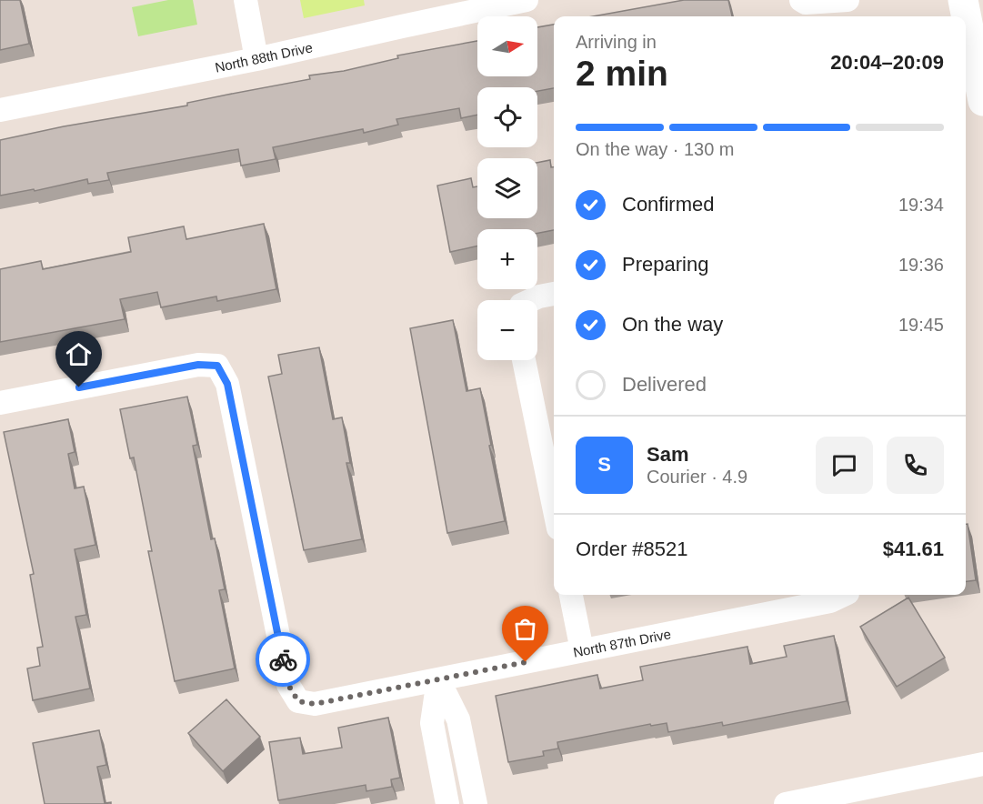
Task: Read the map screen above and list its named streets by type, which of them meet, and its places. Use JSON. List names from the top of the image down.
{
  "streets": {
    "street": ["North 88th Drive", "North 87th Drive"]
  },
  "north": "right",
  "page": {
    "map_buttons": ["+", "−"],
    "heading": ["2 min", "Arriving in", "20:04–20:09"],
    "panel": [
      "Sam",
      "Courier · 4.9",
      "Order #8521",
      "$41.61"
    ],
    "bar": "On the way · 130 m",
    "list": [
      ["Confirmed", "19:34"],
      ["Preparing", "19:36"],
      ["On the way", "19:45"],
      "Delivered"
    ],
    "round": "S"
  }
}
